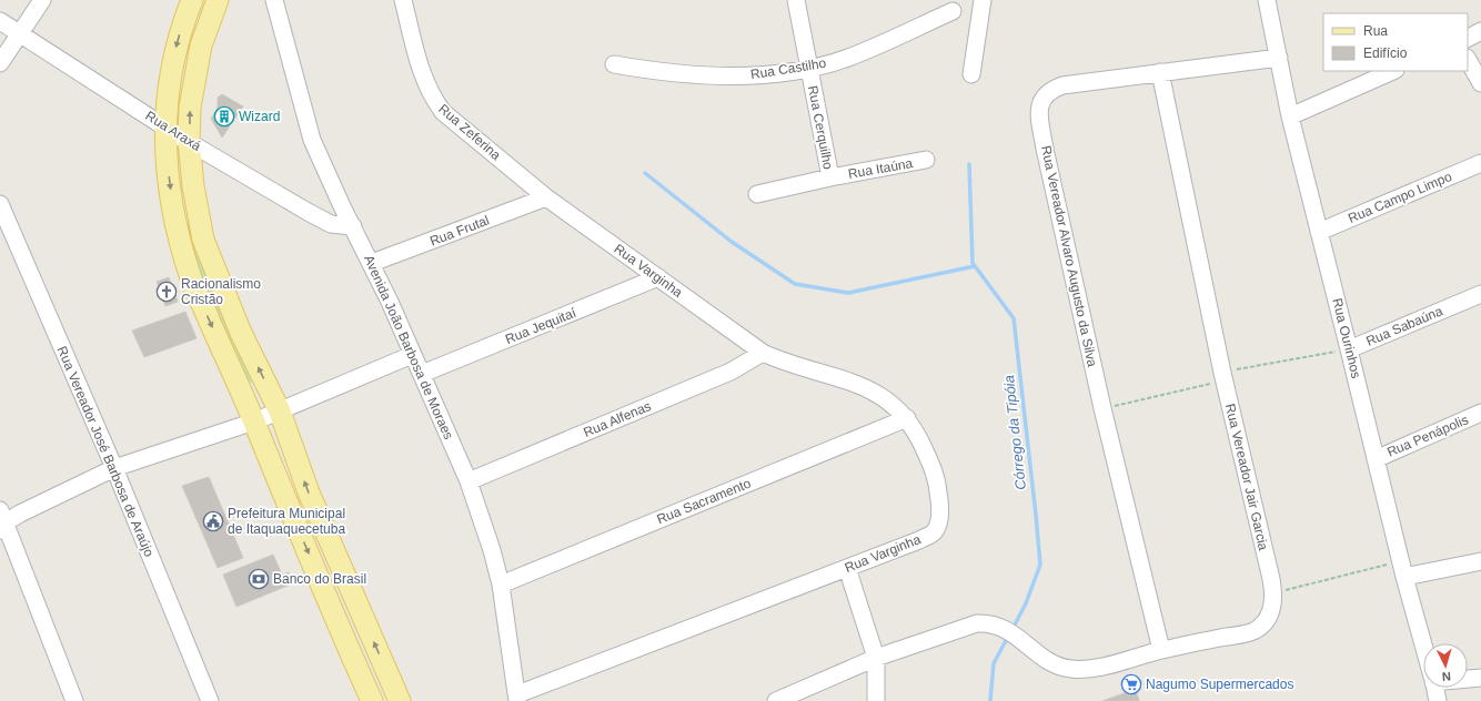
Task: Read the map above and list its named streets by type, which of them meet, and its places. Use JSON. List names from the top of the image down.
{
  "streets": {
    "street": [
      "Rua Castilho",
      "Rua Cerquilho",
      "Rua Araxá",
      "Rua Zeferina",
      "Rua Itaúna",
      "Rua Campo Limpo",
      "Rua Frutal",
      "Rua Vereador Alvaro Augusto da Silva",
      "Rua Varginha",
      "Rua Jequitaí",
      "Rua Sabaúna",
      "Rua Ourinhos",
      "Avenida João Barbosa de Moraes",
      "Rua Alfenas",
      "Rua Penápolis",
      "Rua Vereador José Barbosa de Araújo",
      "Rua Vereador Jair Garcia",
      "Rua Sacramento"
    ]
  },
  "crossings": [
    ["Rua Castilho", "Rua Cerquilho"],
    ["Rua Cerquilho", "Rua Itaúna"],
    ["Rua Araxá", "Avenida João Barbosa de Moraes"],
    ["Rua Zeferina", "Rua Frutal"],
    ["Rua Zeferina", "Rua Varginha"],
    ["Rua Campo Limpo", "Rua Ourinhos"],
    ["Rua Frutal", "Rua Varginha"],
    ["Rua Frutal", "Avenida João Barbosa de Moraes"],
    ["Rua Vereador Alvaro Augusto da Silva", "Rua Sabaúna"],
    ["Rua Vereador Alvaro Augusto da Silva", "Rua Ourinhos"],
    ["Rua Vereador Alvaro Augusto da Silva", "Rua Vereador Jair Garcia"],
    ["Rua Varginha", "Rua Jequitaí"],
    ["Rua Varginha", "Avenida João Barbosa de Moraes"],
    ["Rua Varginha", "Rua Alfenas"],
    ["Rua Varginha", "Rua Sacramento"],
    ["Rua Jequitaí", "Avenida João Barbosa de Moraes"],
    ["Rua Sabaúna", "Rua Ourinhos"],
    ["Rua Sabaúna", "Rua Vereador Jair Garcia"],
    ["Rua Ourinhos", "Rua Penápolis"],
    ["Avenida João Barbosa de Moraes", "Rua Alfenas"],
    ["Avenida João Barbosa de Moraes", "Rua Sacramento"]
  ],
  "water": ["Córrego da Tipóia"],
  "places": {
    "building": ["Wizard"],
    "church": ["Racionalismo Cristão"],
    "public building": ["Prefeitura Municipal de Itaquaquecetuba"],
    "bank": ["Banco do Brasil"],
    "supermarket": ["Nagumo Supermercados"]
  },
  "legend": ["Rua", "Edifício"],
  "north": "bottom"
}
